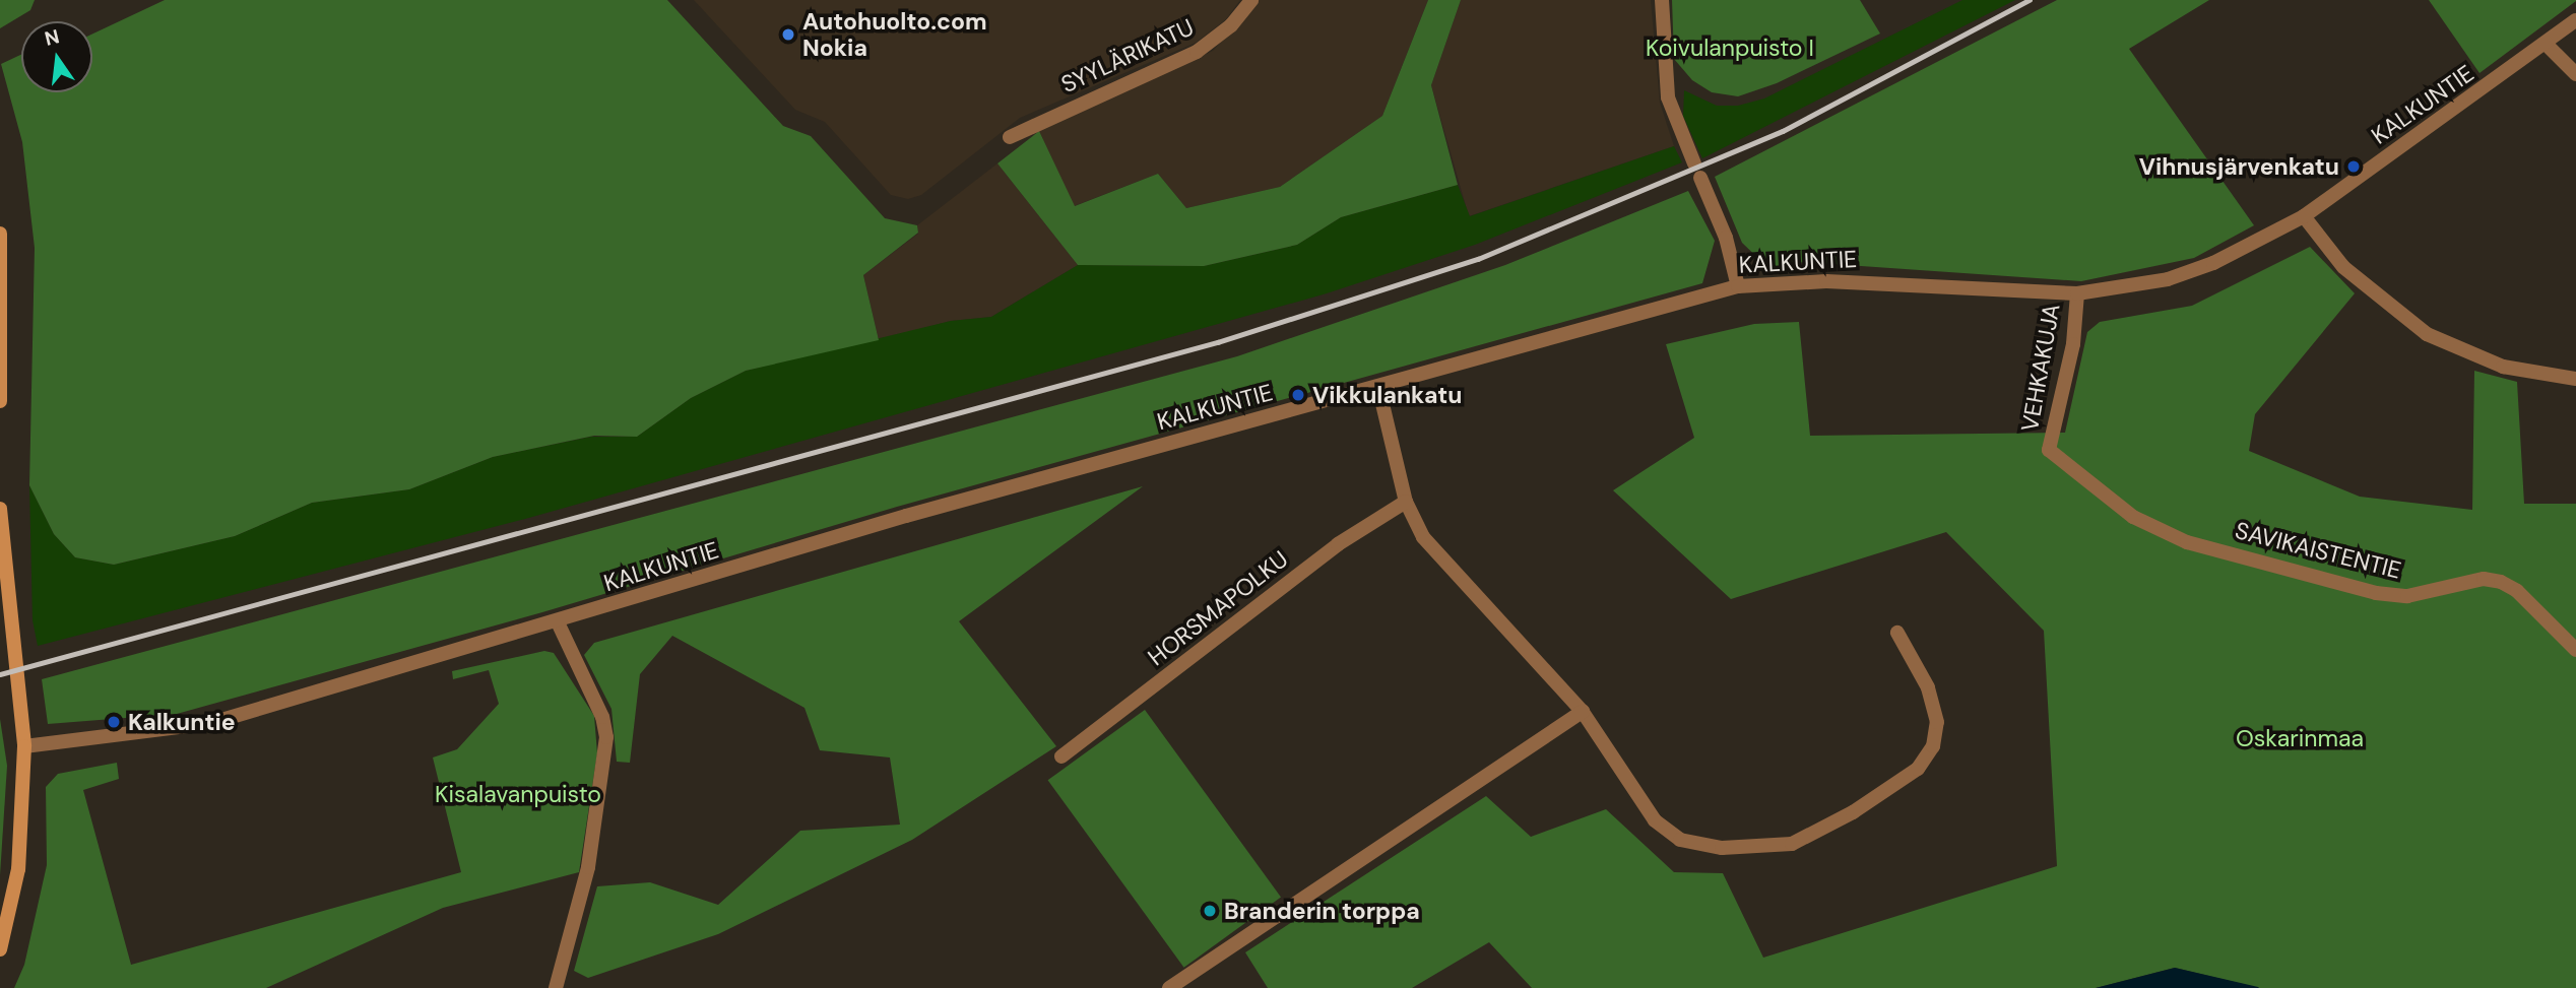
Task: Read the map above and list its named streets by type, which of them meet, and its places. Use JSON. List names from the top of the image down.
{
  "streets": {
    "street": [
      "SYYLÄRIKATU",
      "KALKUNTIE",
      "VEHKAKUJA",
      "SAVIKAISTENTIE",
      "HORSMAPOLKU"
    ]
  },
  "crossings": [
    ["KALKUNTIE", "VEHKAKUJA"],
    ["VEHKAKUJA", "SAVIKAISTENTIE"]
  ],
  "parks": ["Koivulanpuisto I", "Oskarinmaa", "Kisalavanpuisto"],
  "places": [
    "Autohuolto.com Nokia",
    "Vihnusjärvenkatu",
    "Vikkulankatu",
    "Kalkuntie",
    "Branderin torppa"
  ],
  "north": "top"
}
